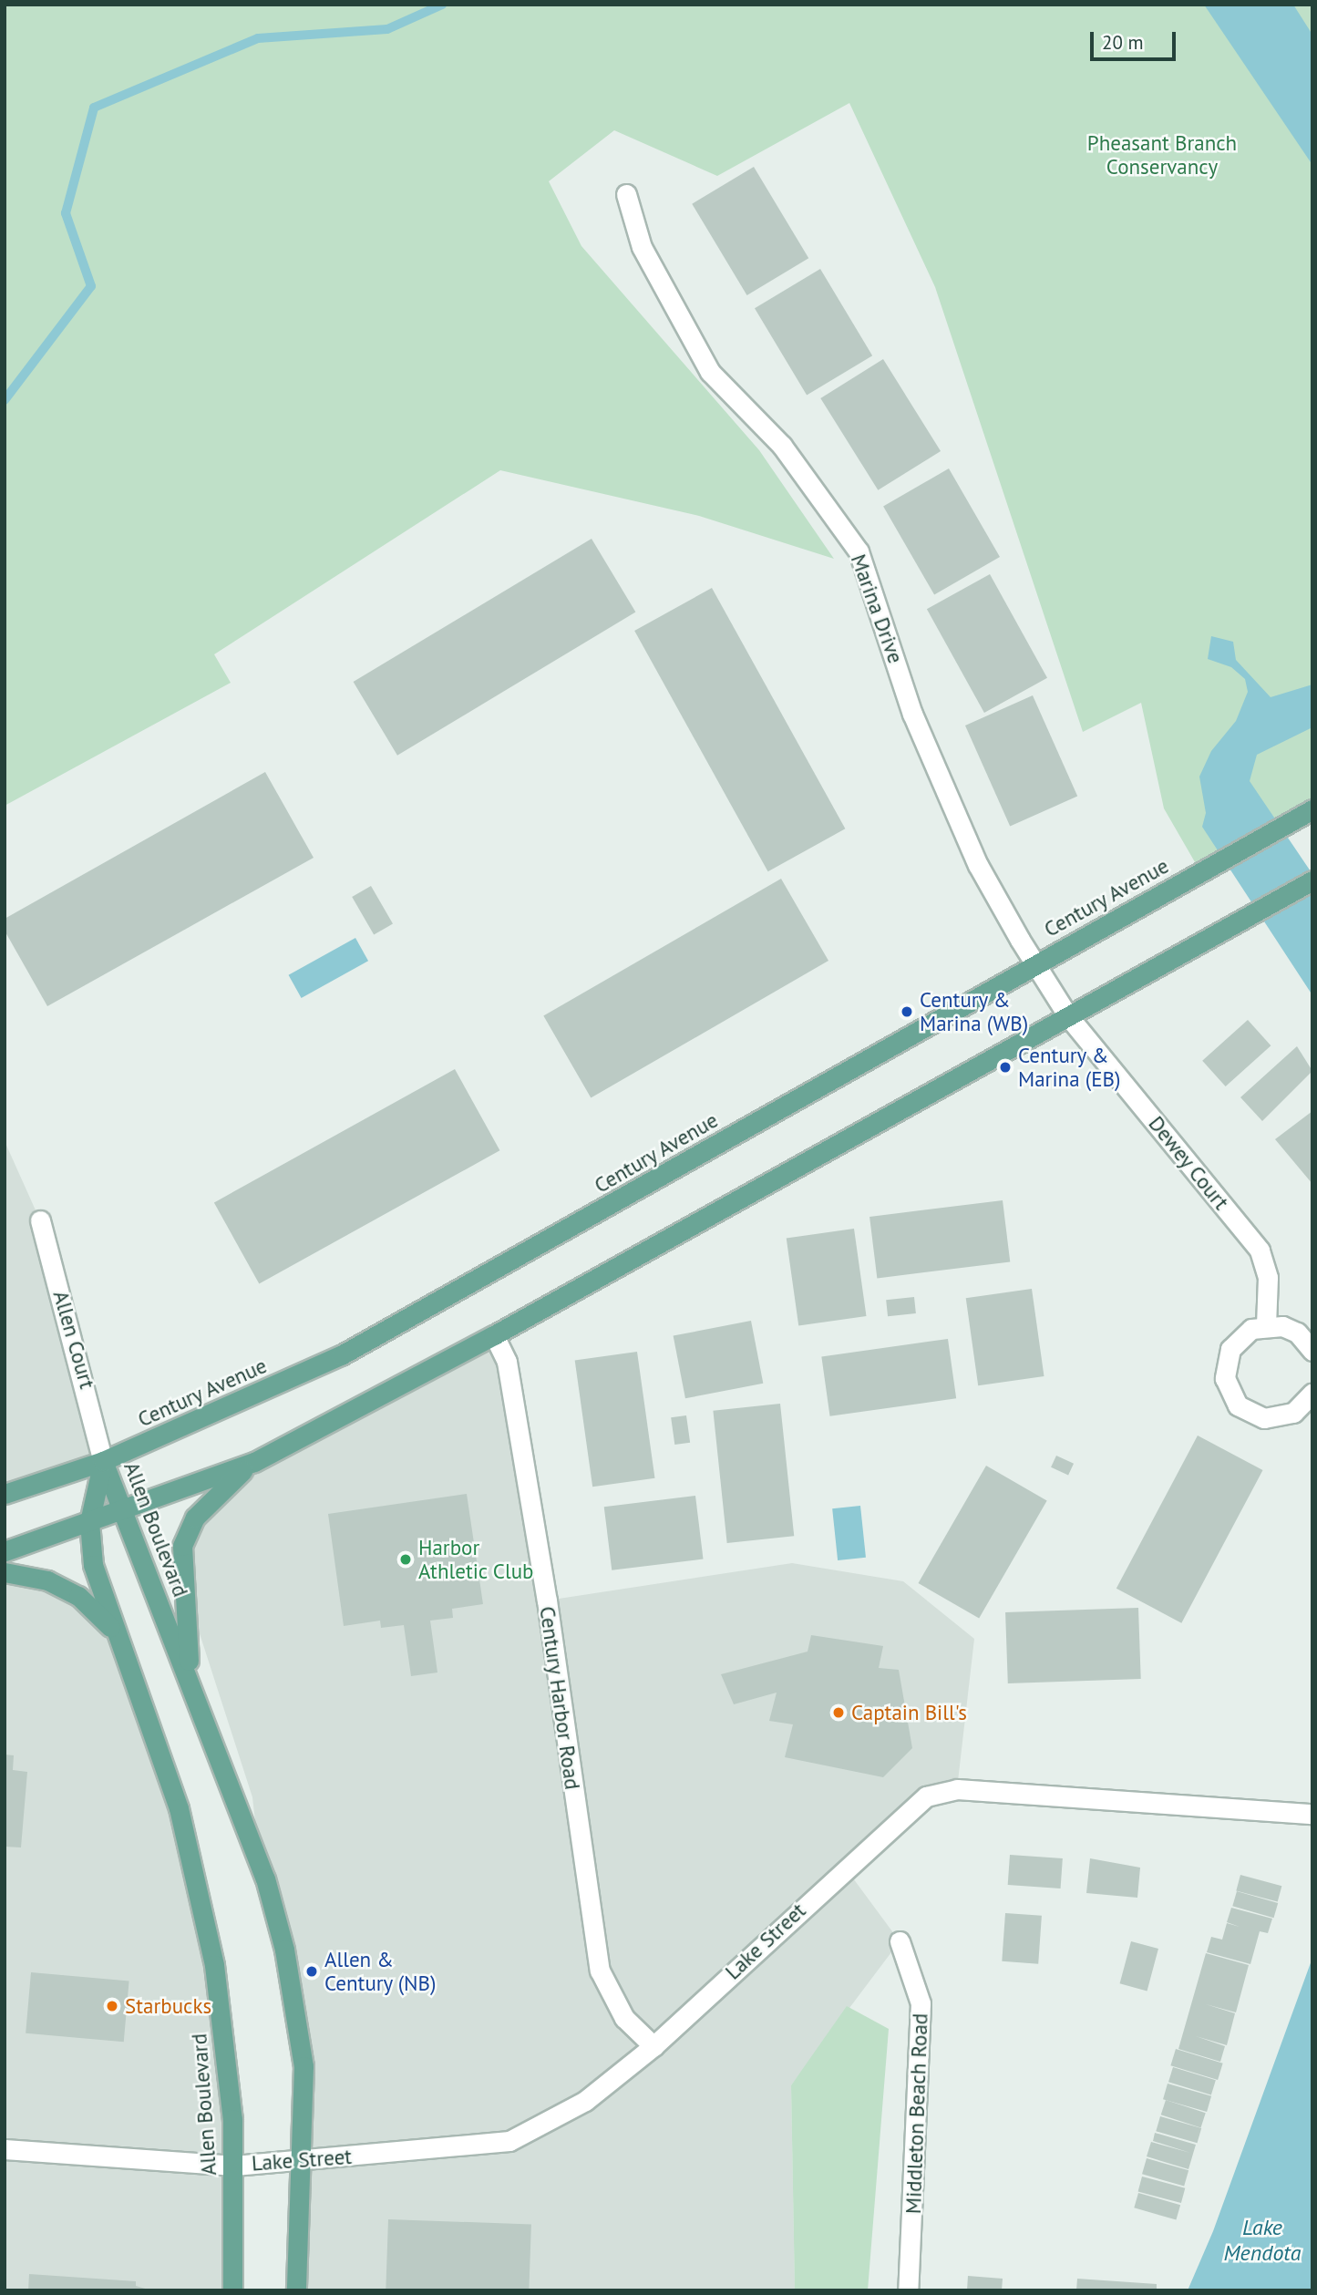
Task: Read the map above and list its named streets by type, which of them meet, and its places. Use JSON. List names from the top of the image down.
{
  "streets": {
    "main road": ["Century Avenue", "Allen Boulevard"],
    "street": [
      "Marina Drive",
      "Dewey Court",
      "Allen Court",
      "Century Harbor Road",
      "Lake Street",
      "Middleton Beach Road"
    ]
  },
  "crossings": [
    ["Marina Drive", "Century Avenue"],
    ["Marina Drive", "Dewey Court"],
    ["Century Avenue", "Allen Court"],
    ["Century Avenue", "Allen Boulevard"],
    ["Allen Court", "Allen Boulevard"],
    ["Allen Boulevard", "Lake Street"],
    ["Century Harbor Road", "Lake Street"]
  ],
  "water": ["Lake Mendota"],
  "parks": ["Pheasant Branch Conservancy"],
  "places": [
    "Century & Marina (WB)",
    "Century & Marina (EB)",
    "Harbor Athletic Club",
    "Captain Bill's",
    "Allen & Century (NB)",
    "Starbucks"
  ],
  "scale_bar": "20 m"
}
